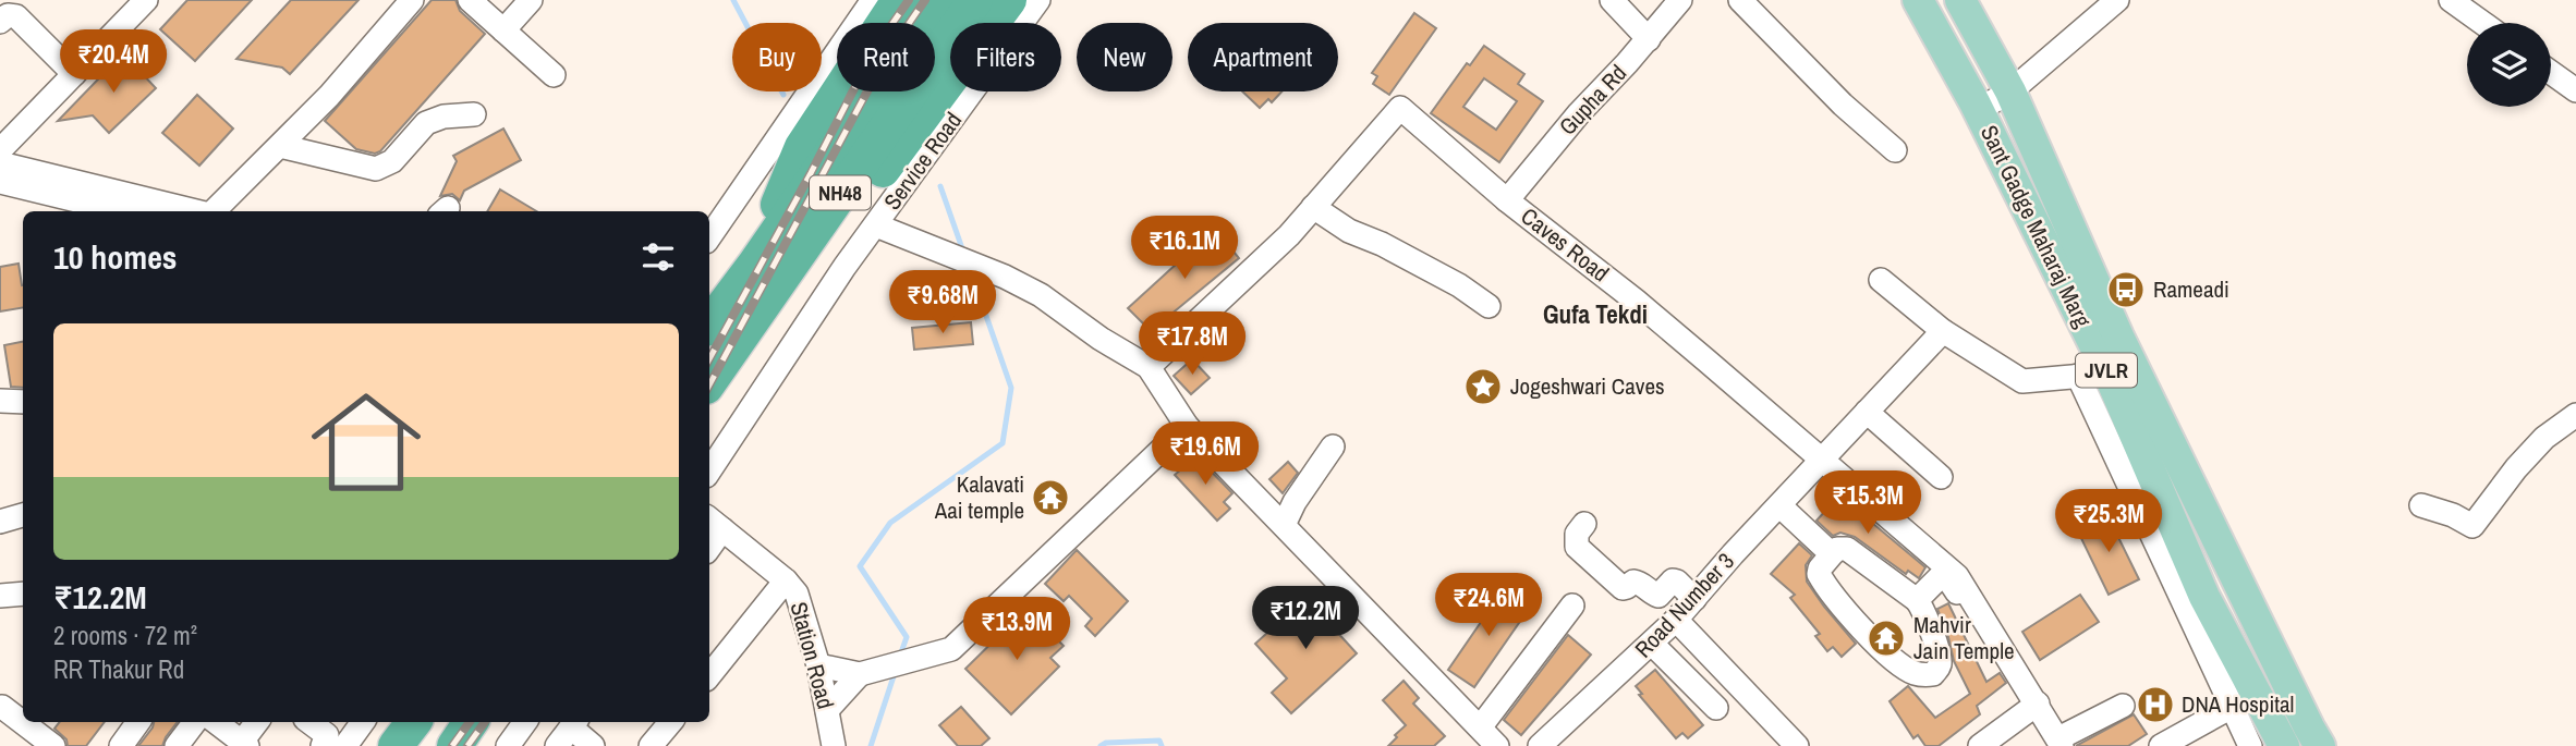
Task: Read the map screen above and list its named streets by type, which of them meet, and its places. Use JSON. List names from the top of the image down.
{
  "streets": {
    "highway": ["NH48"],
    "main road": ["Sant Gadge Maharaj Marg", "JVLR"],
    "street": [
      "Gupha Rd",
      "Service Road",
      "Caves Road",
      "Road Number 3",
      "Station Road"
    ]
  },
  "crossings": [
    ["Gupha Rd", "Caves Road"],
    ["Caves Road", "Road Number 3"]
  ],
  "districts": ["Gufa Tekdi"],
  "places": {
    "bus stop": ["Rameadi"],
    "place": ["Jogeshwari Caves"],
    "temple": ["Kalavati Aai temple", "Mahvir Jain Temple"],
    "hospital": ["DNA Hospital"]
  },
  "page": {
    "chip": [
      "Buy",
      "Rent",
      "Filters",
      "New",
      "Apartment"
    ],
    "price": [
      "₹20.4M",
      "₹16.1M",
      "₹9.68M",
      "₹17.8M",
      "₹19.6M",
      "₹15.3M",
      "₹25.3M",
      "₹24.6M",
      "₹12.2M",
      "₹13.9M"
    ],
    "heading": "10 homes",
    "list": [
      {
        "name": "₹12.2M",
        "note": "2 rooms · 72 m² · RR Thakur Rd"
      }
    ]
  }
}
